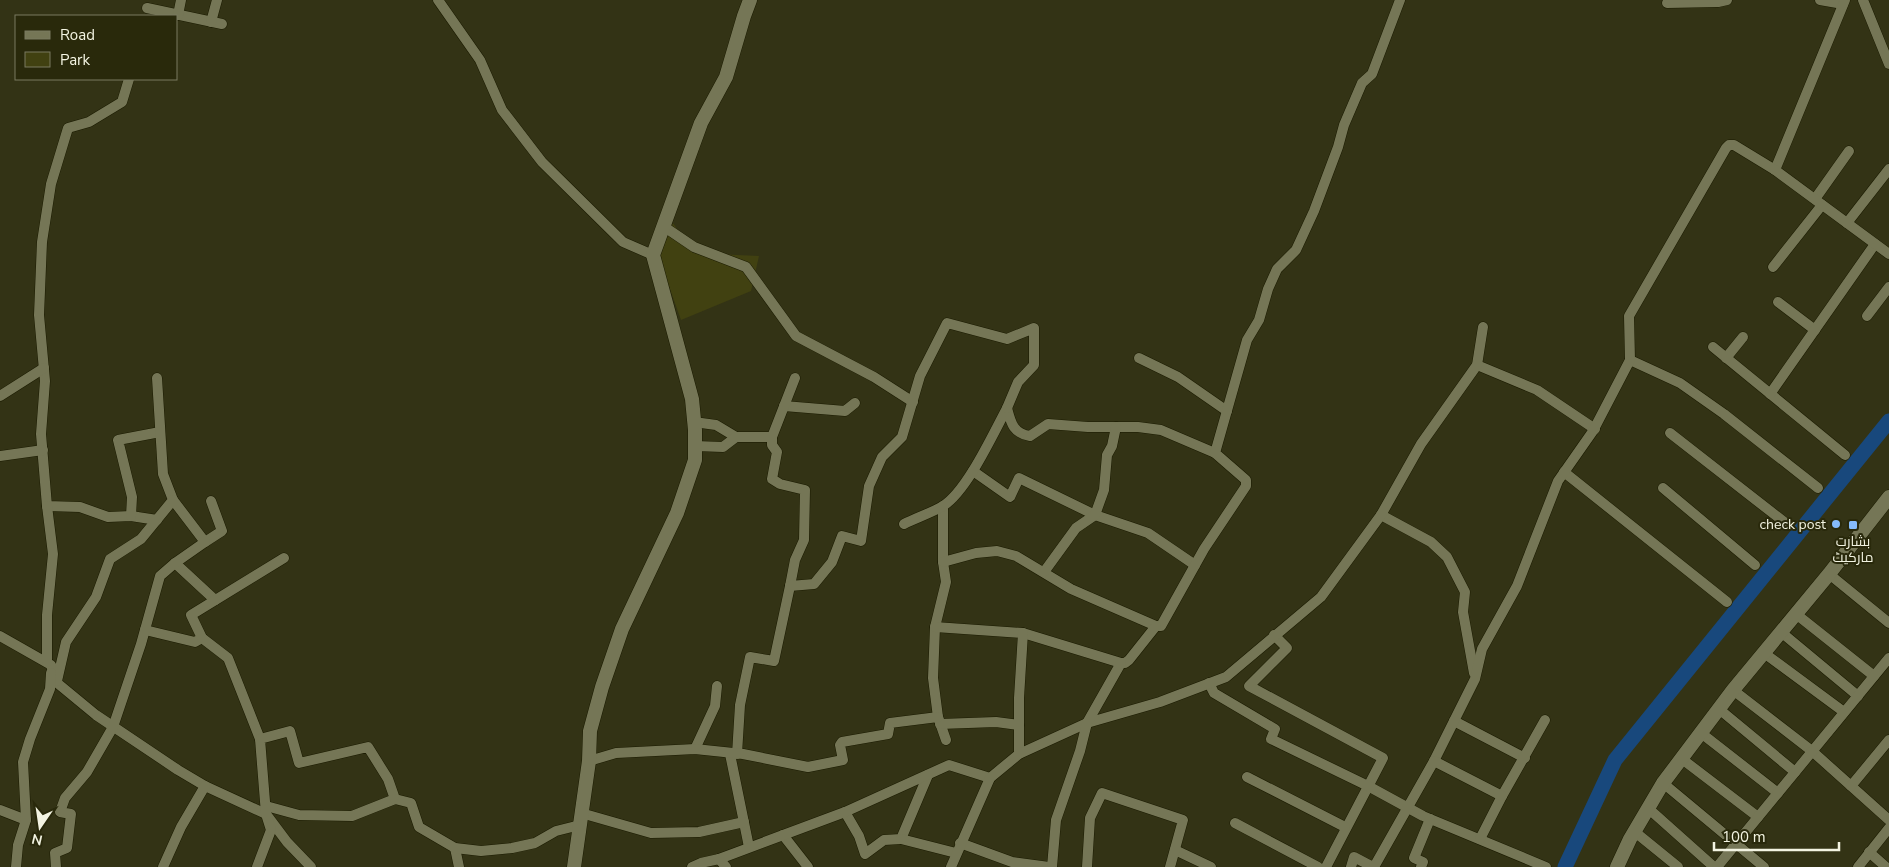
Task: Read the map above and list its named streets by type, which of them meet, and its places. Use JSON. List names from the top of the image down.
{
  "places": {
    "other": ["check post"],
    "transit": ["بشارت مارکیٹ"]
  },
  "legend": ["Road", "Park"],
  "scale_bar": "100 m",
  "north": "bottom"
}
